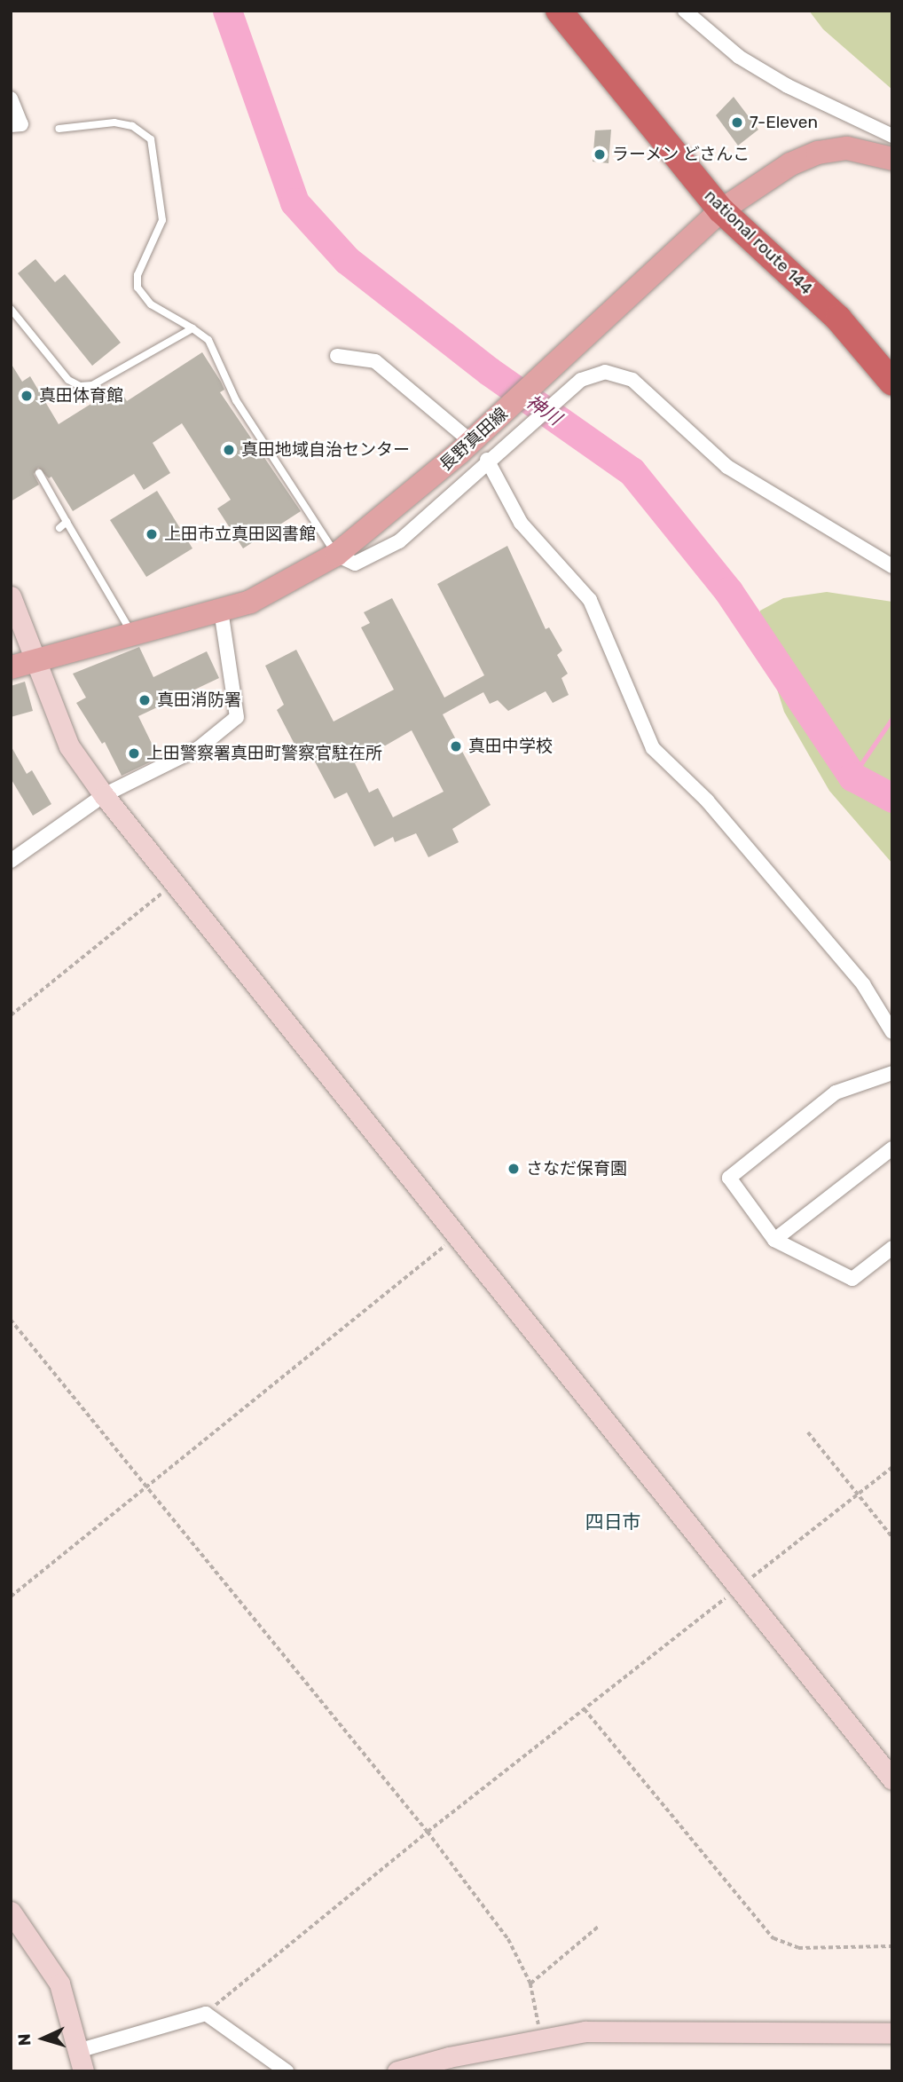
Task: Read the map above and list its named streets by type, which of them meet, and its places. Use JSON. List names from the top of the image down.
{
  "streets": {
    "highway": ["national route 144"],
    "main road": ["長野真田線"]
  },
  "crossings": [
    ["national route 144", "長野真田線"]
  ],
  "districts": ["四日市"],
  "water": ["神川"],
  "places": [
    "7-Eleven",
    "ラーメン どさんこ",
    "真田体育館",
    "真田地域自治センター",
    "上田市立真田図書館",
    "真田消防署",
    "真田中学校",
    "上田警察署真田町警察官駐在所",
    "さなだ保育園"
  ],
  "north": "left"
}
